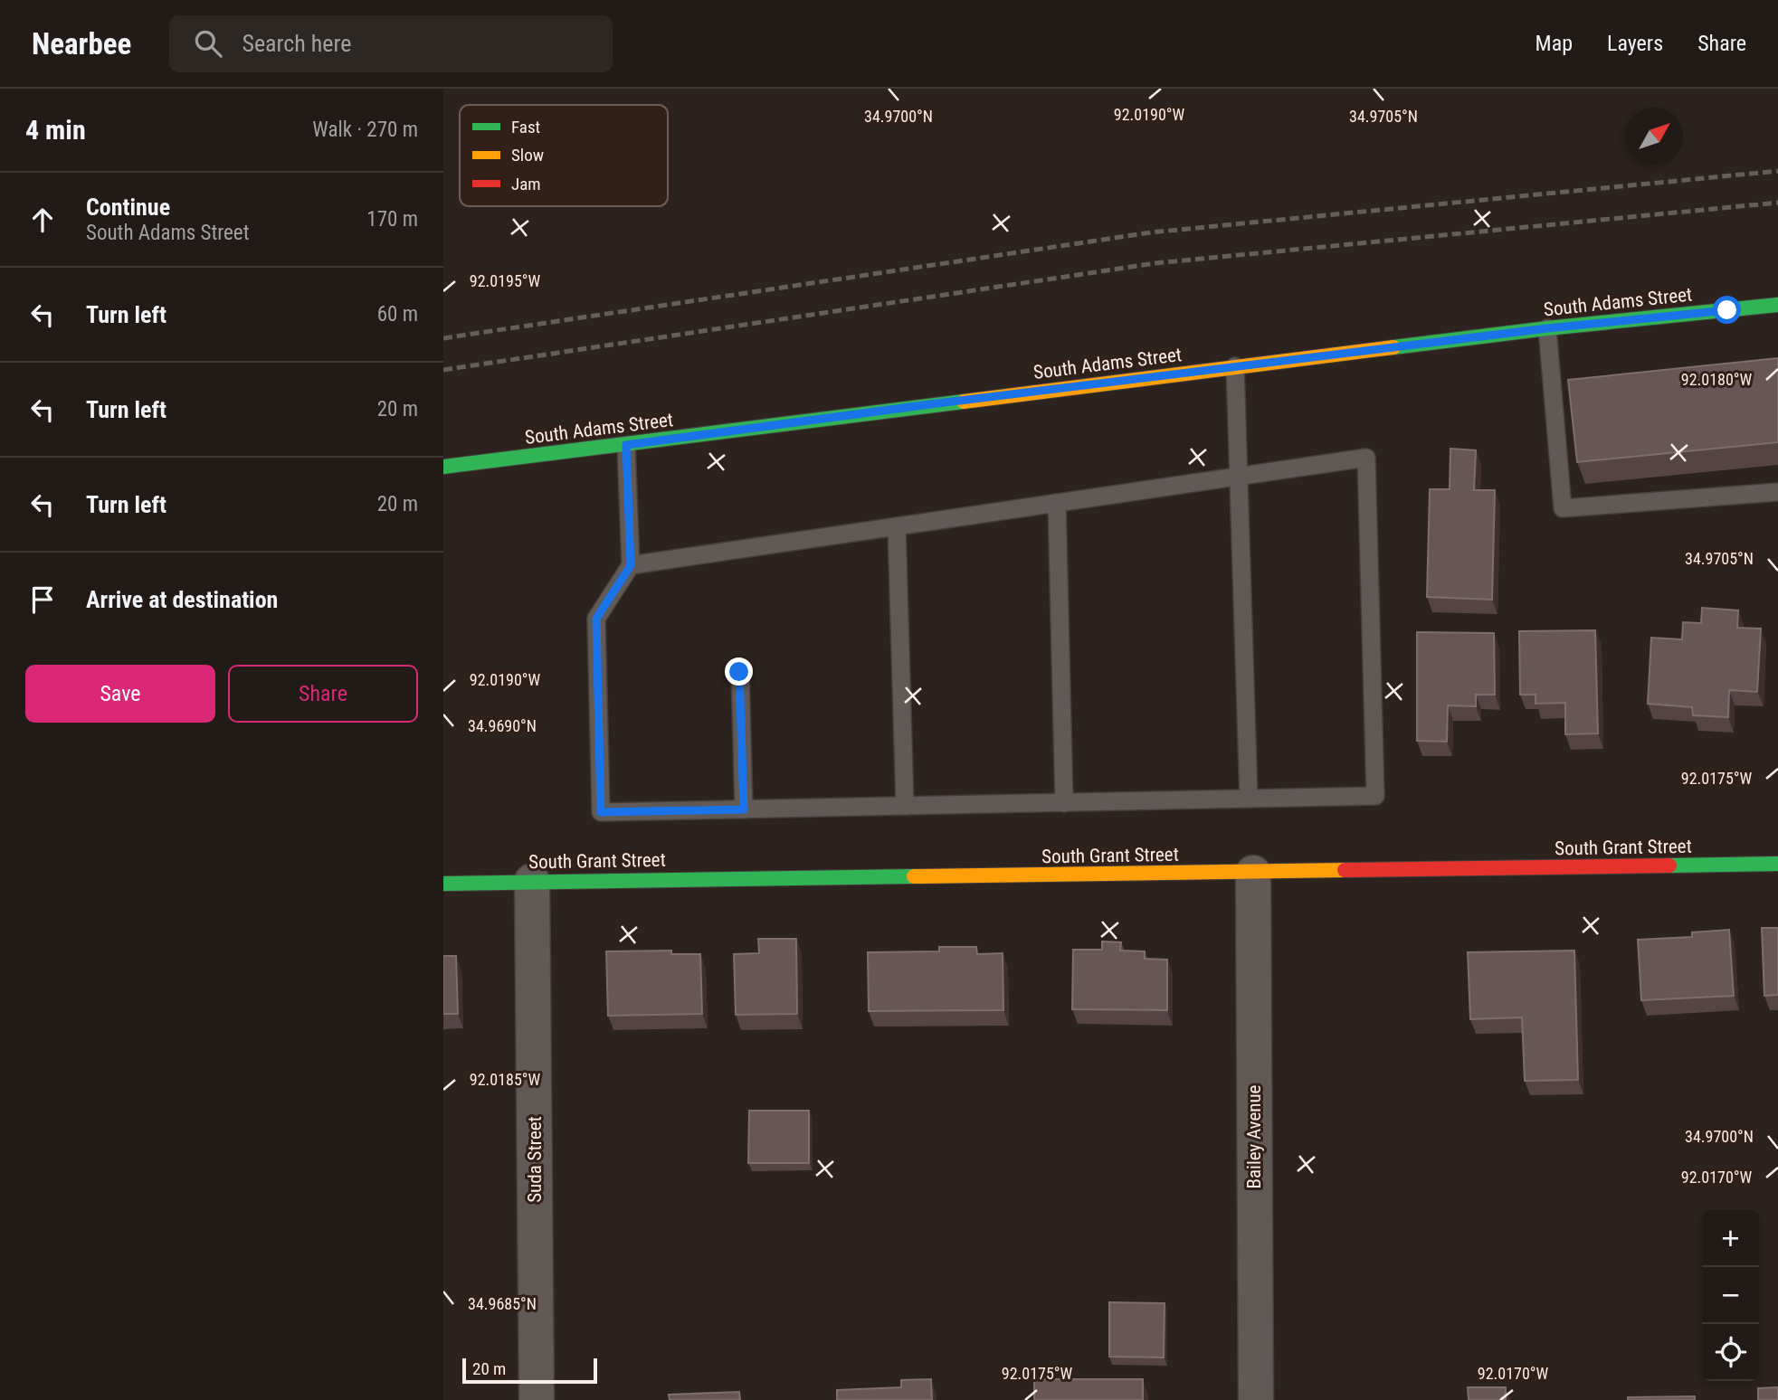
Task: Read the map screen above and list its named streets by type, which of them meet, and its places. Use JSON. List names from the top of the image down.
{
  "streets": {
    "street": [
      "South Adams Street",
      "South Grant Street",
      "Bailey Avenue",
      "Suda Street"
    ]
  },
  "crossings": [
    ["South Grant Street", "Bailey Avenue"],
    ["South Grant Street", "Suda Street"]
  ],
  "legend": ["Fast", "Slow", "Jam"],
  "scale_bar": "20 m",
  "north": "top right",
  "page": {
    "header": "Nearbee",
    "search": "Search here",
    "nav": ["Map", "Layers", "Share"],
    "heading": ["4 min", "Walk · 270 m"],
    "list": [
      ["Continue", "South Adams Street", "170 m"],
      ["Turn left", "60 m"],
      ["Turn left", "20 m"],
      ["Turn left", "20 m"],
      "Arrive at destination"
    ],
    "buttons": ["Save", "Share"],
    "map_buttons": ["+", "−"],
    "scale": "20 m"
  },
  "coordinates": [
    "92.0190°W",
    "34.9700°N",
    "34.9705°N",
    "92.0195°W",
    "92.0180°W",
    "34.9690°N",
    "92.0175°W",
    "92.0185°W",
    "92.0170°W",
    "34.9685°N"
  ]
}
